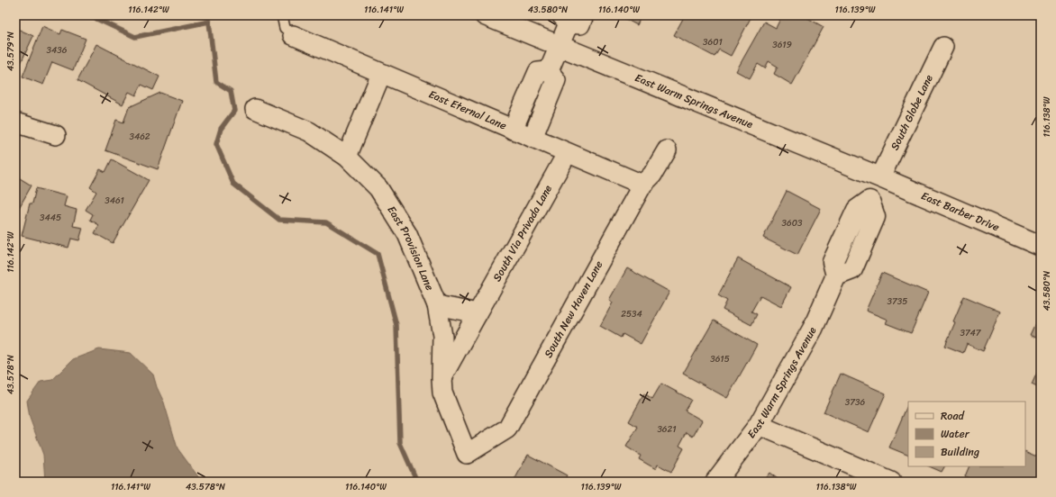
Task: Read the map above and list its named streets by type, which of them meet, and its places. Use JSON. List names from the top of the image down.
{
  "streets": {
    "street": [
      "East Warm Springs Avenue",
      "East Eternal Lane",
      "South Globe Lane",
      "East Barber Drive",
      "South Via Privada Lane",
      "East Provision Lane",
      "South New Haven Lane"
    ]
  },
  "crossings": [
    ["East Warm Springs Avenue", "South Globe Lane"],
    ["East Warm Springs Avenue", "East Barber Drive"],
    ["East Eternal Lane", "South Via Privada Lane"],
    ["East Eternal Lane", "South New Haven Lane"],
    ["South Globe Lane", "East Barber Drive"],
    ["South Via Privada Lane", "East Provision Lane"],
    ["East Provision Lane", "South New Haven Lane"]
  ],
  "house_numbers": [
    "3601",
    "3619",
    "3436",
    "3462",
    "3461",
    "3445",
    "3603",
    "3735",
    "2534",
    "3747",
    "3615",
    "3736",
    "3621"
  ],
  "legend": ["Road", "Water", "Building"],
  "coordinates": [
    "116.142°W",
    "116.141°W",
    "43.580°N",
    "116.140°W",
    "116.139°W",
    "43.579°N",
    "116.138°W",
    "43.578°N"
  ]
}
